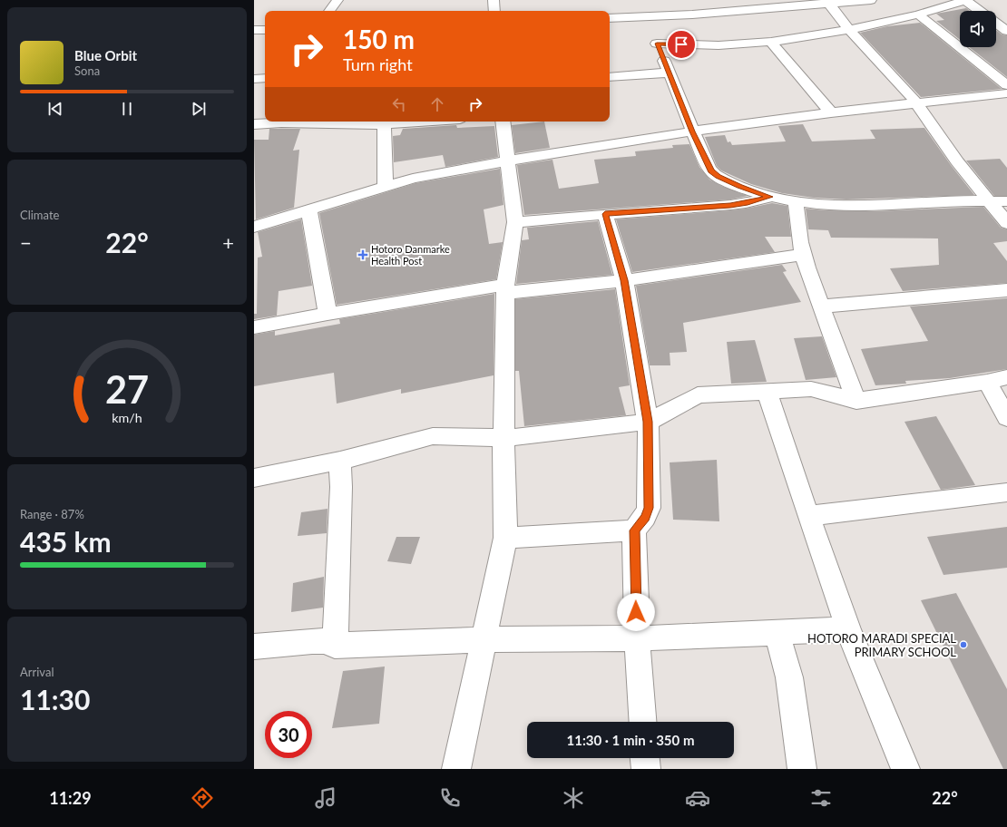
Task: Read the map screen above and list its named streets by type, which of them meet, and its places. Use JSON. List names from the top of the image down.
{
  "places": {
    "health": ["Hotoro Danmarke Health Post"],
    "other": ["HOTORO MARADI SPECIAL PRIMARY SCHOOL"]
  },
  "page": {
    "turn": ["150 m", "Turn right"],
    "song": ["Blue Orbit", "Sona"],
    "tile": [
      "Climate",
      ["Range · 87%", "435 km"],
      ["Arrival", "11:30"]
    ],
    "heat": ["−", "22°", "+"],
    "limit": "30",
    "trip": "11:30 · 1 min · 350 m",
    "tabs": ["11:29", "22°"],
    "gauge": ["27", "km/h"]
  }
}
